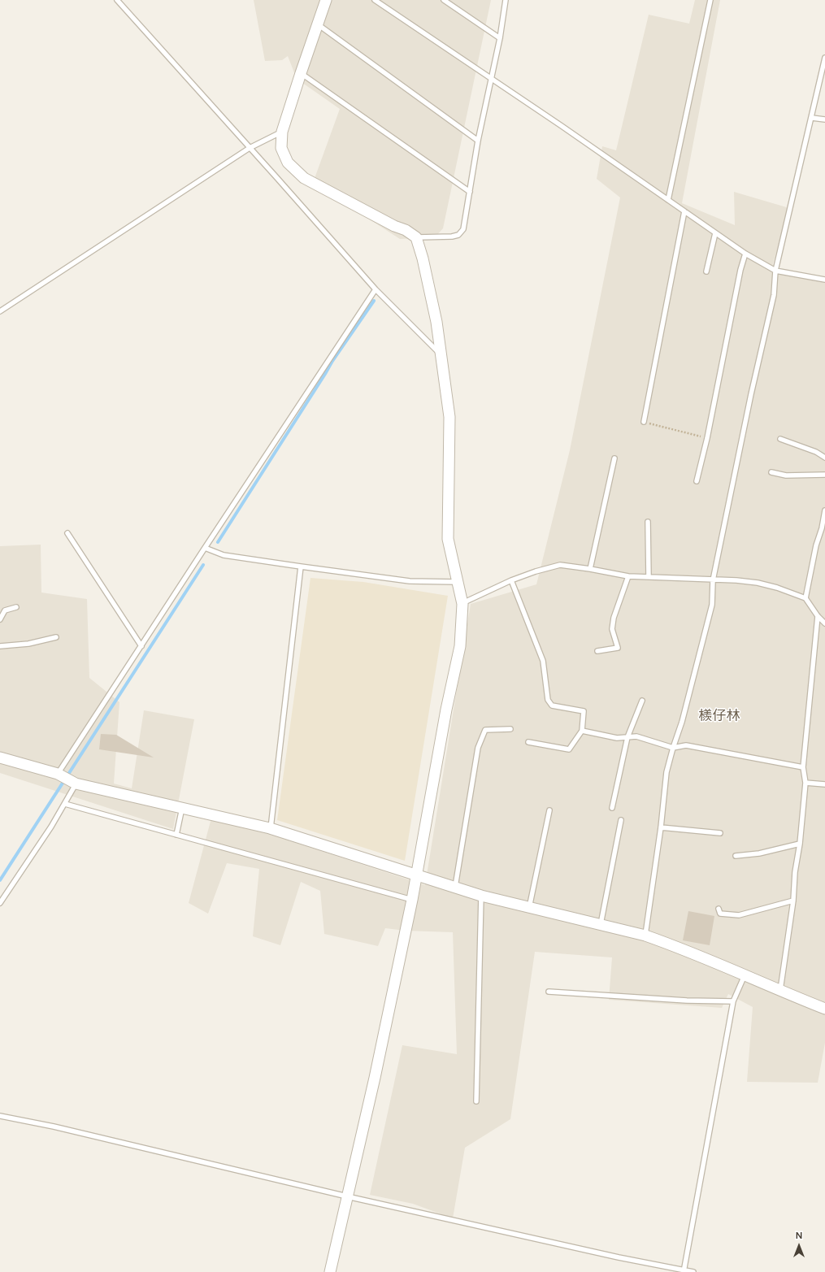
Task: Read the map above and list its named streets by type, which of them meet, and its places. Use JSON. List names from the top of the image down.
{
  "districts": ["檨仔林"],
  "north": "top"
}
